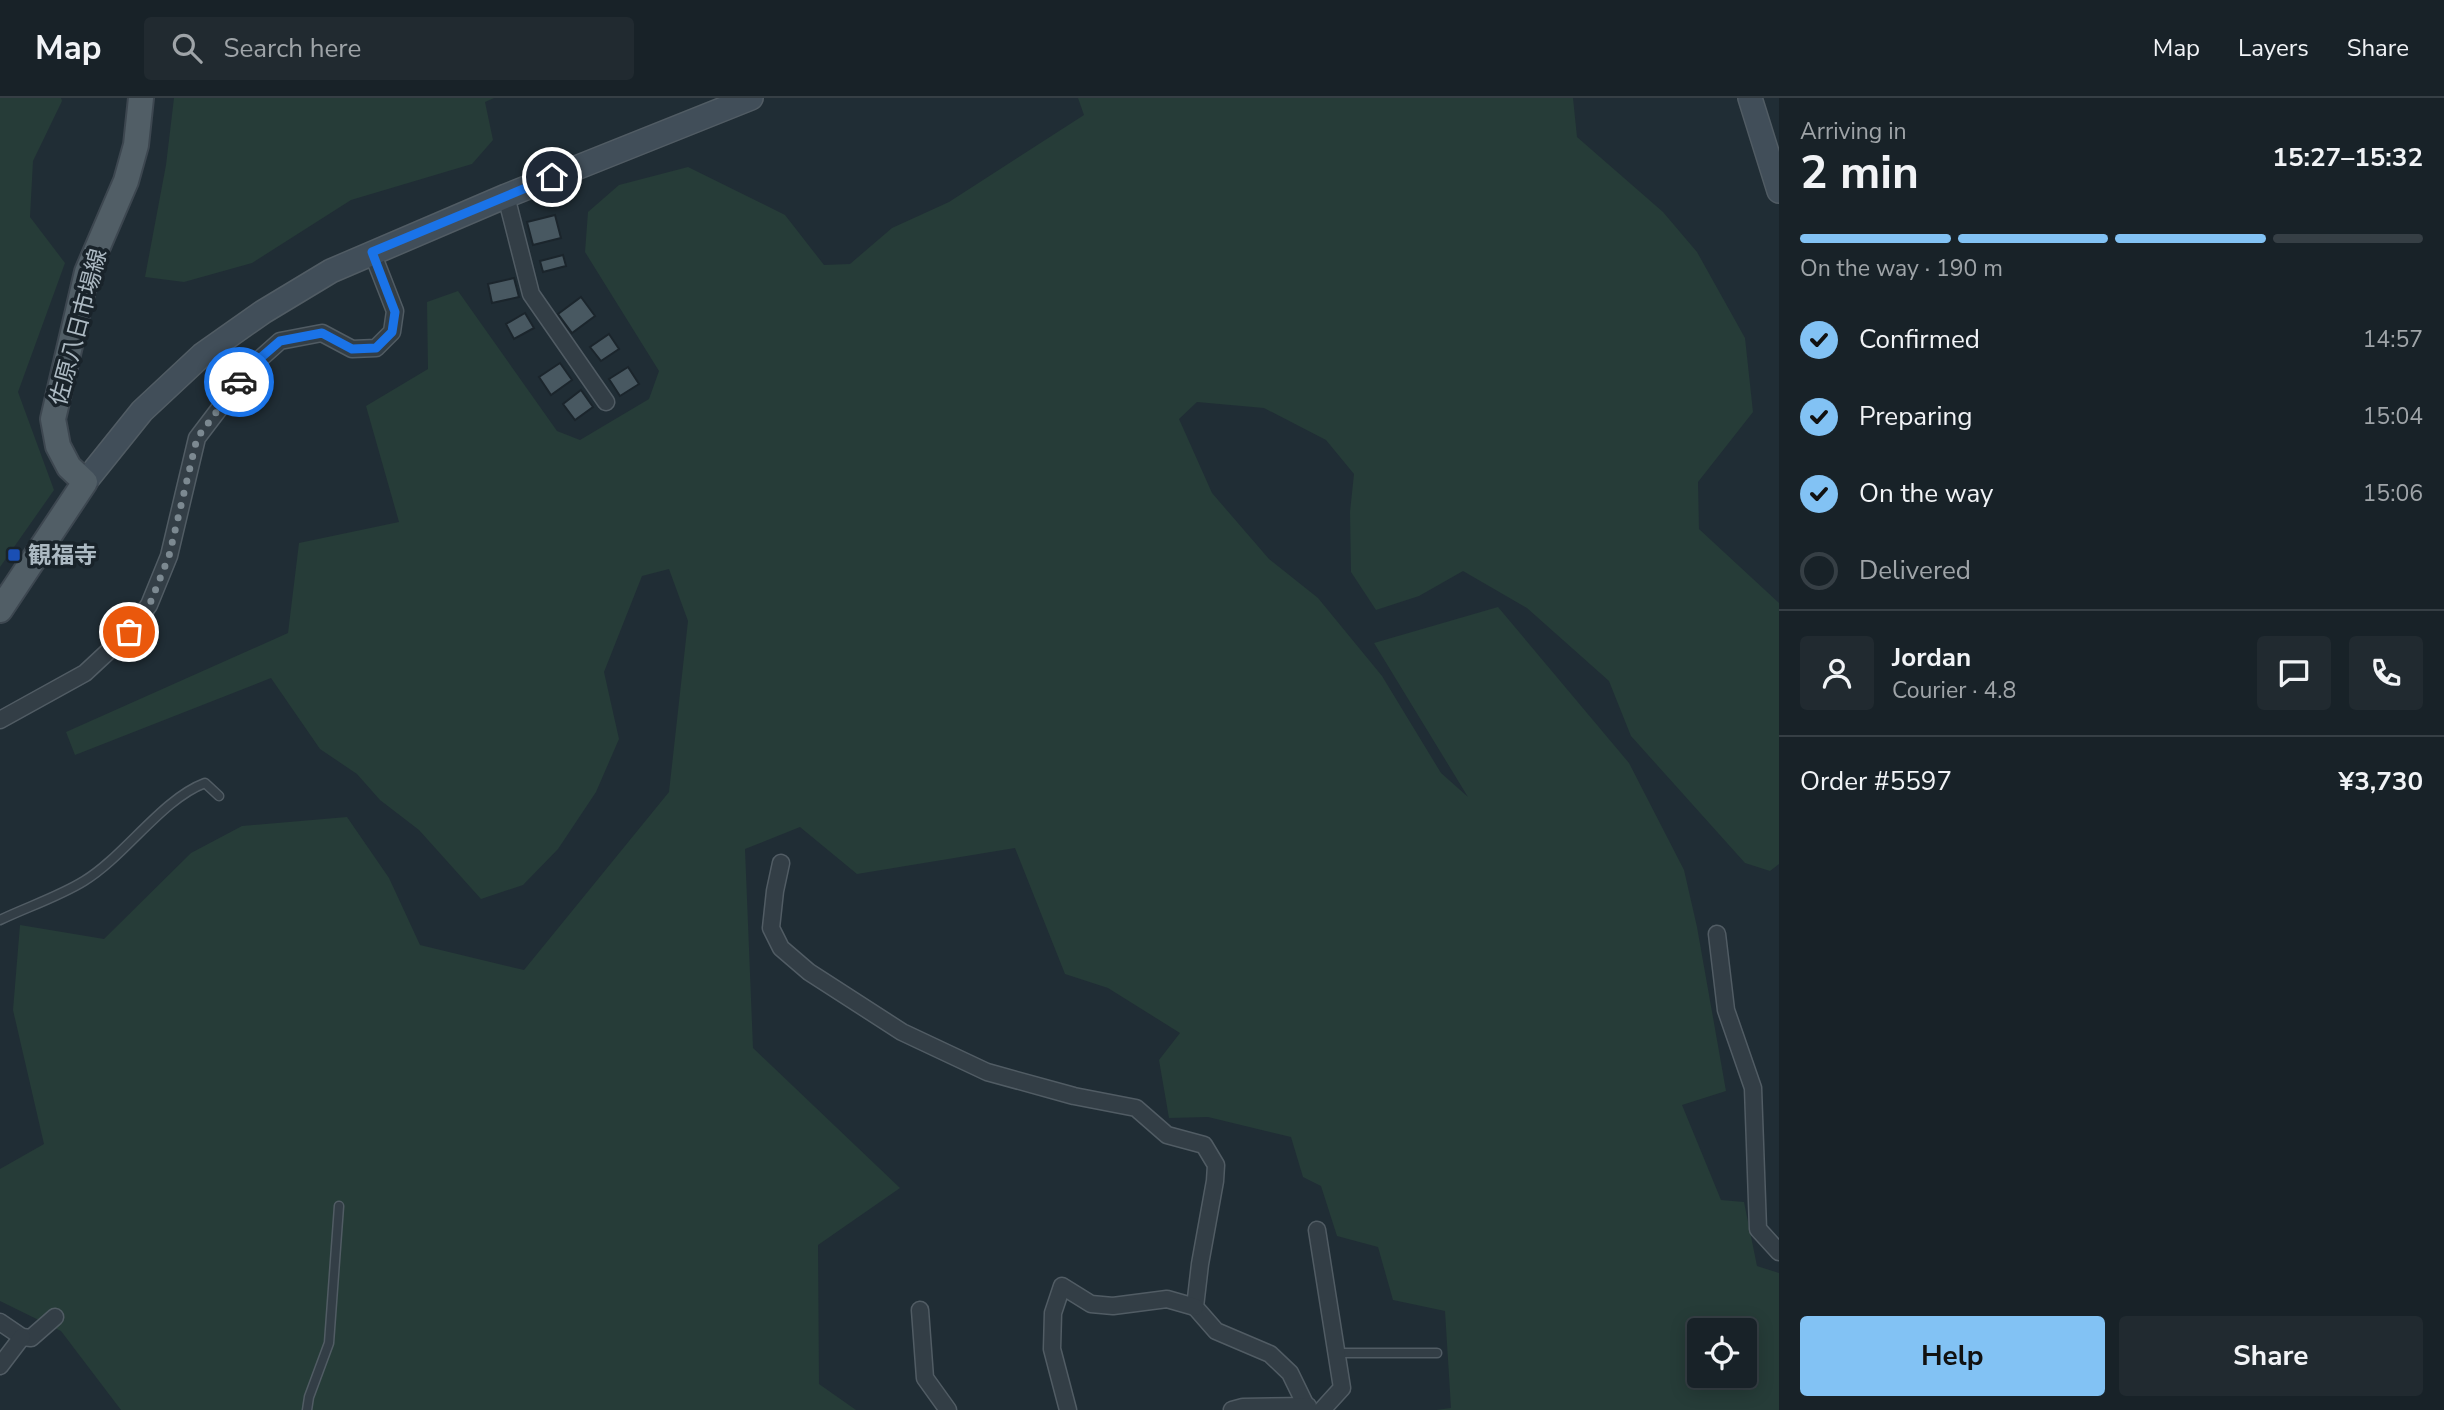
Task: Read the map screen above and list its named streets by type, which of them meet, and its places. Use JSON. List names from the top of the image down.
{
  "streets": {
    "main road": ["佐原八日市場線"]
  },
  "places": {
    "transit": ["観福寺"]
  },
  "page": {
    "header": "Map",
    "search": "Search here",
    "nav": ["Map", "Layers", "Share"],
    "heading": ["2 min", "Arriving in", "15:27–15:32"],
    "panel": [
      "Jordan",
      "Courier · 4.8",
      "Order #5597",
      "¥3,730"
    ],
    "bar": "On the way · 190 m",
    "list": [
      ["Confirmed", "14:57"],
      ["Preparing", "15:04"],
      ["On the way", "15:06"],
      "Delivered"
    ],
    "buttons": ["Help", "Share"]
  }
}
